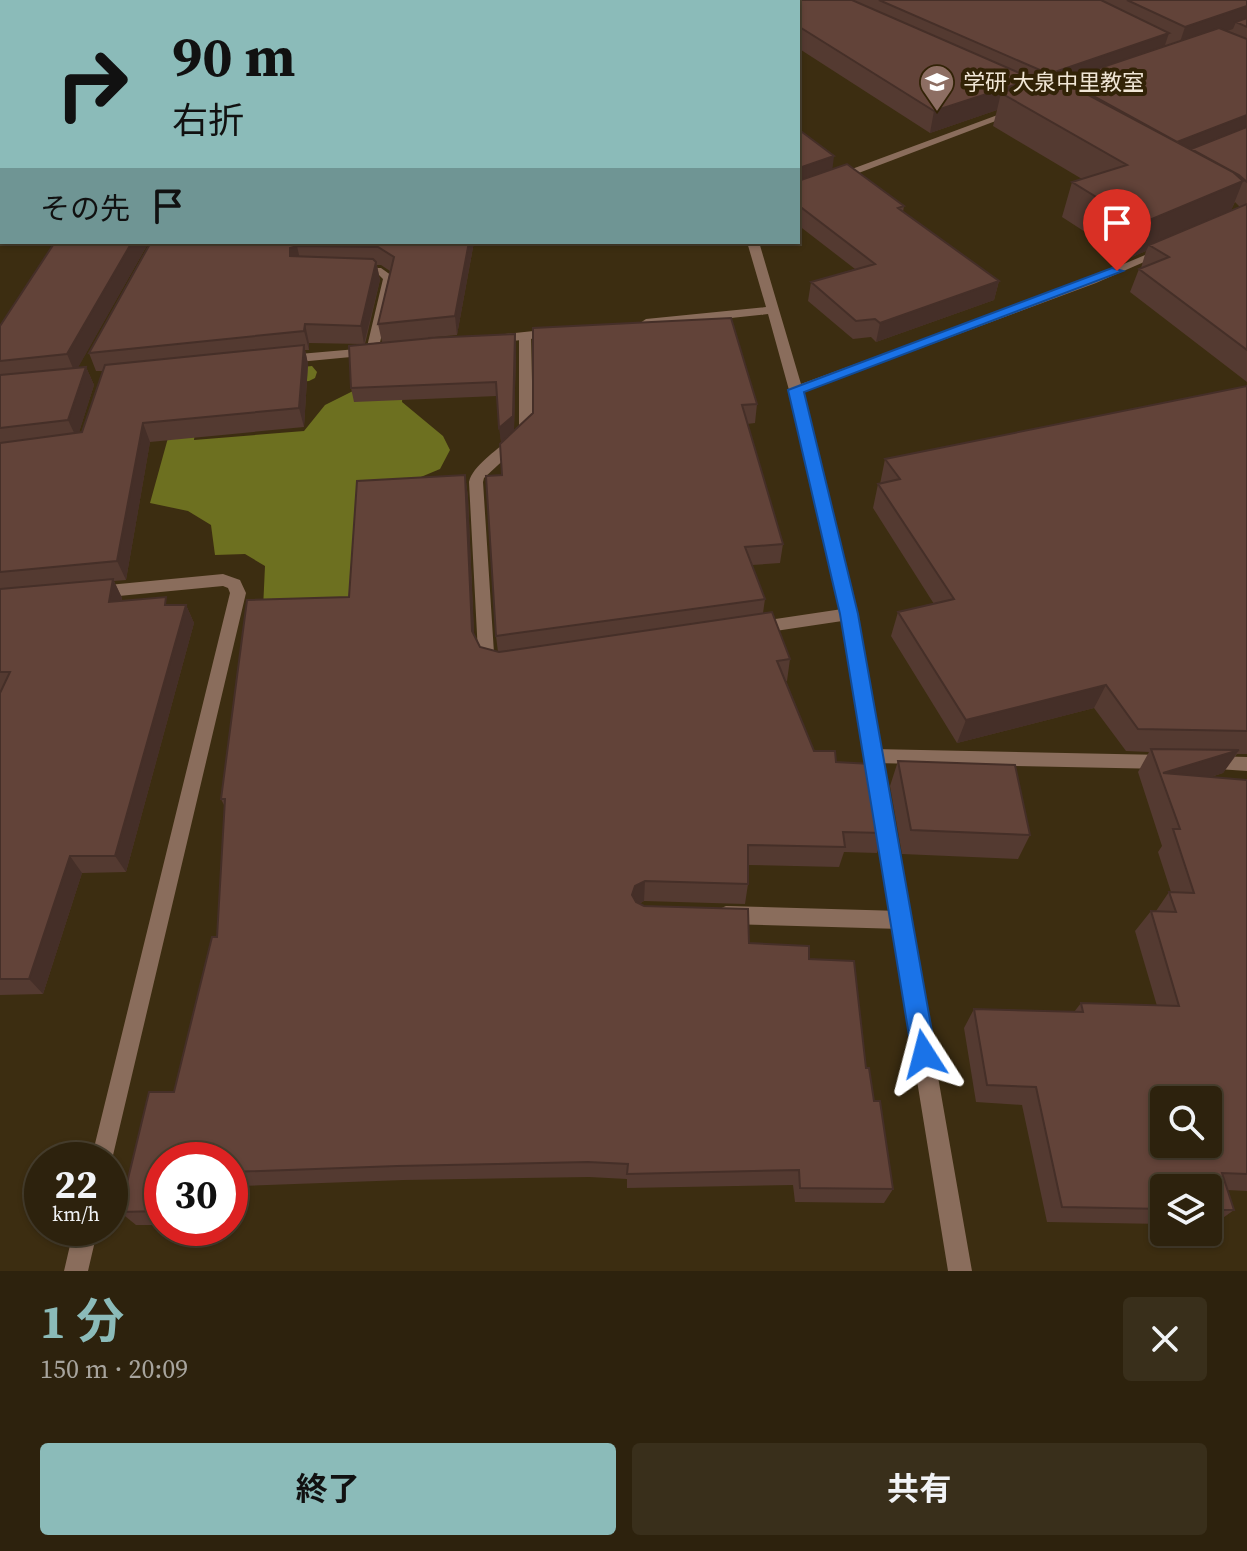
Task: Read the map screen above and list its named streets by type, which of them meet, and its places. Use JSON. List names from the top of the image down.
{
  "places": {
    "school or university": ["学研 大泉中里教室"]
  },
  "page": {
    "turn": ["90 m", "右折"],
    "then": "その先",
    "speed": "22 km/h",
    "limit": "30",
    "heading": ["1 分", "150 m · 20:09"],
    "buttons": ["終了", "共有"]
  }
}
